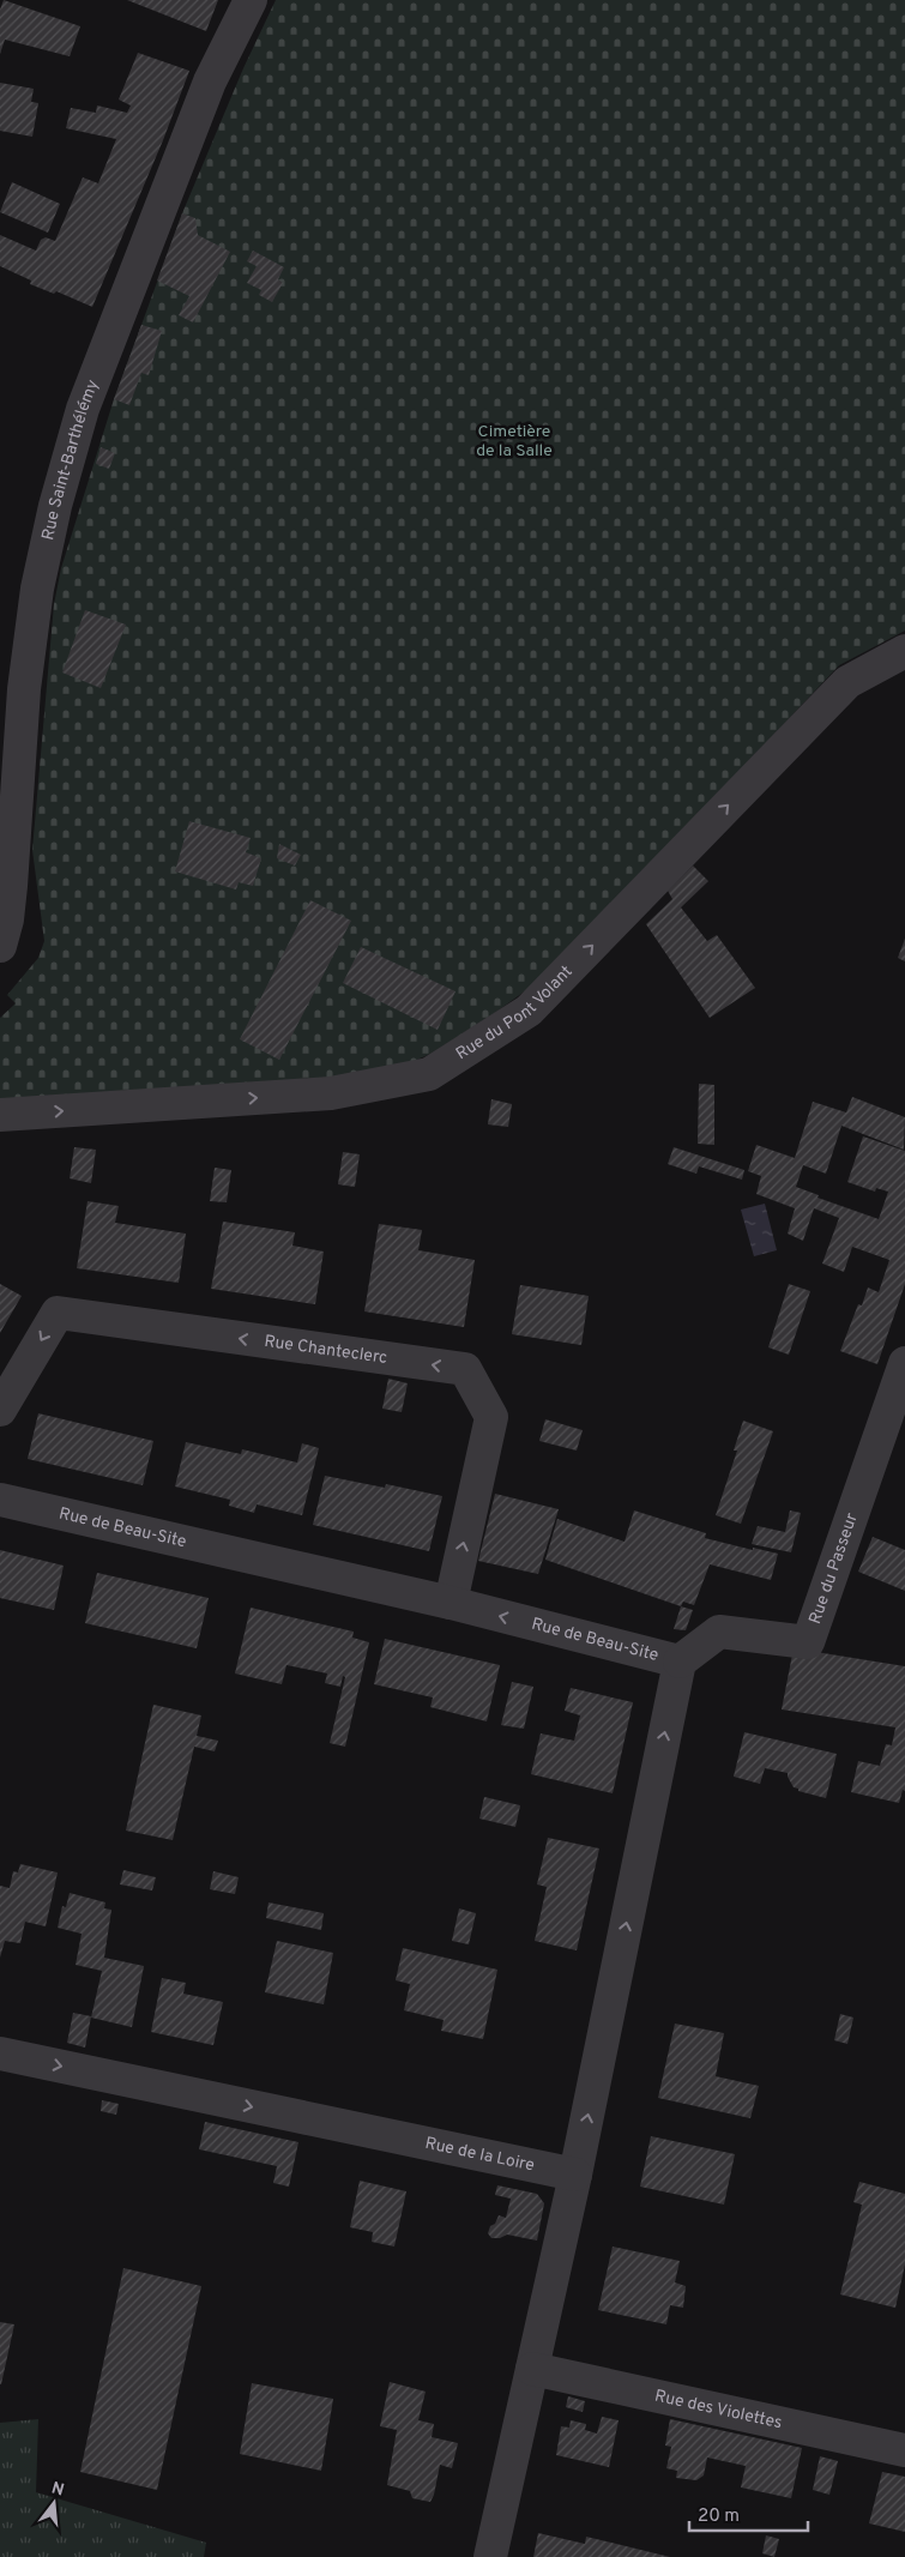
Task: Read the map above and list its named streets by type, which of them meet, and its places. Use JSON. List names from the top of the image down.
{
  "streets": {
    "street": [
      "Rue Saint-Barthélémy",
      "Rue du Pont Volant",
      "Rue Chanteclerc",
      "Rue de Beau-Site",
      "Rue du Passeur",
      "Rue de la Loire",
      "Rue des Violettes"
    ]
  },
  "crossings": [
    ["Rue Chanteclerc", "Rue de Beau-Site"],
    ["Rue de Beau-Site", "Rue du Passeur"],
    ["Rue de Beau-Site", "Rue de la Loire"]
  ],
  "one_way": ["Rue du Pont Volant", "Rue de la Loire"],
  "parks": ["Cimetière de la Salle"],
  "scale_bar": "20 m",
  "north": "top"
}
